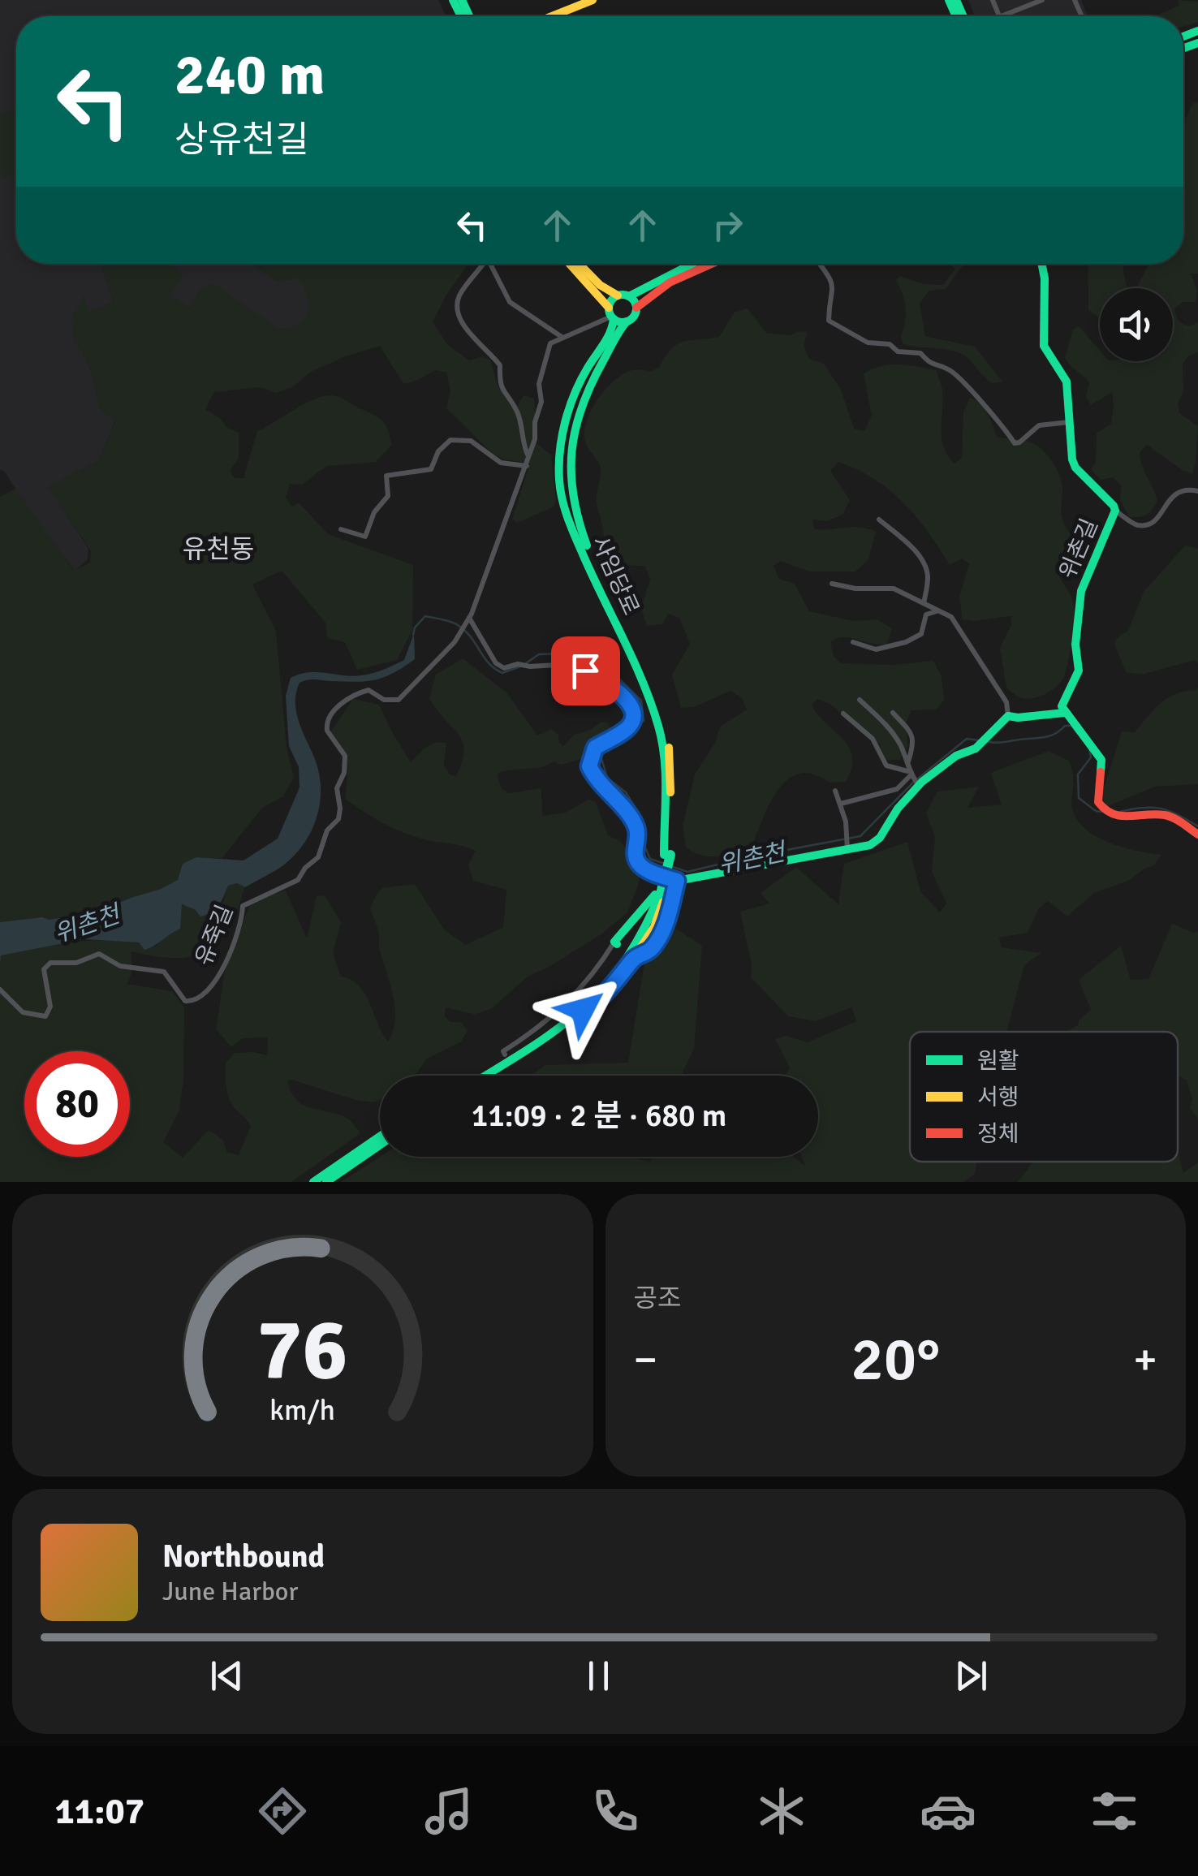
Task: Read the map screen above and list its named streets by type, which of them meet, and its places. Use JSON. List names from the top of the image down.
{
  "streets": {
    "main road": ["위촌길", "사임당로"],
    "street": ["유죽길"]
  },
  "districts": ["유천동"],
  "water": ["위촌천"],
  "legend": ["원활", "서행", "정체"],
  "page": {
    "turn": ["240 m", "상유천길"],
    "limit": "80",
    "trip": "11:09 · 2 분 · 680 m",
    "tile": "공조",
    "heat": ["−", "20°", "+"],
    "song": ["Northbound", "June Harbor"],
    "tabs": "11:07",
    "gauge": ["76", "km/h"]
  }
}
